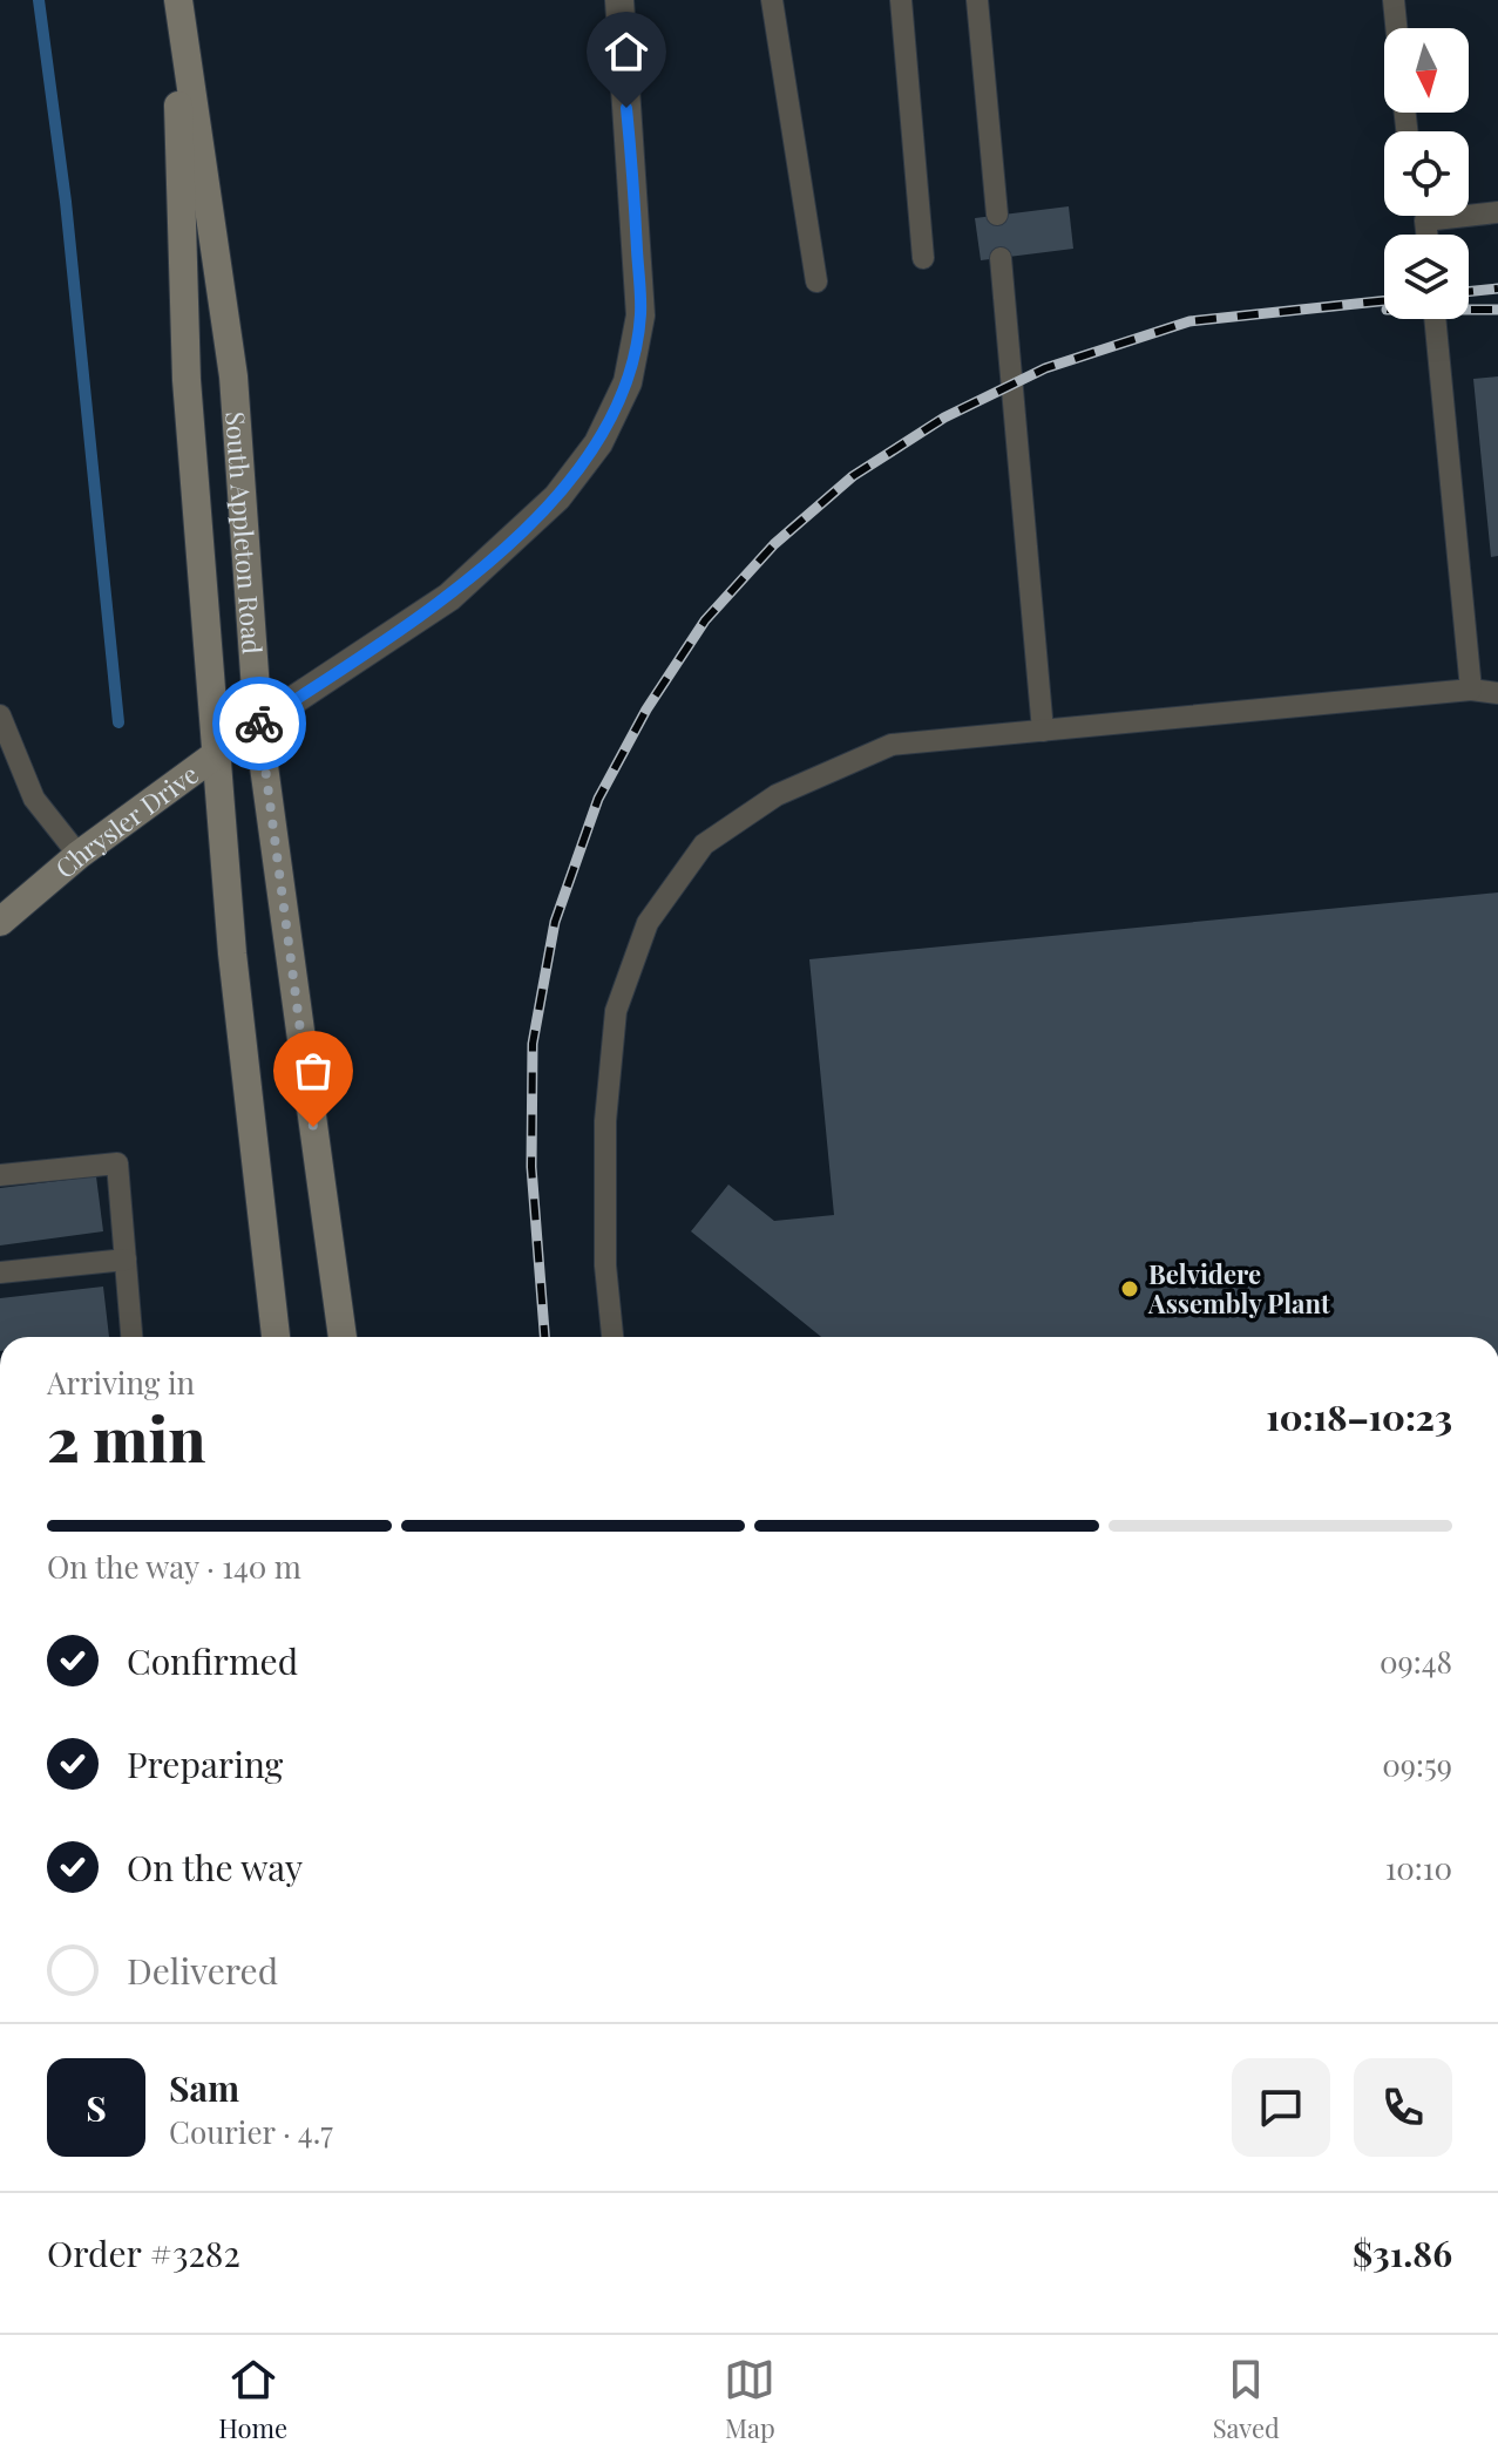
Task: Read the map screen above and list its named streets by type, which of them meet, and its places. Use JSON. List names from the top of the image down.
{
  "streets": {
    "street": ["South Appleton Road", "Chrysler Drive"]
  },
  "crossings": [
    ["South Appleton Road", "Chrysler Drive"]
  ],
  "places": ["Belvidere Assembly Plant"],
  "north": "bottom",
  "page": {
    "heading": ["2 min", "Arriving in", "10:18–10:23"],
    "panel": [
      "Sam",
      "Courier · 4.7",
      "Order #3282",
      "$31.86"
    ],
    "bar": "On the way · 140 m",
    "list": [
      ["Confirmed", "09:48"],
      ["Preparing", "09:59"],
      ["On the way", "10:10"],
      "Delivered"
    ],
    "round": "S",
    "tabs": ["Home", "Map", "Saved"]
  }
}
